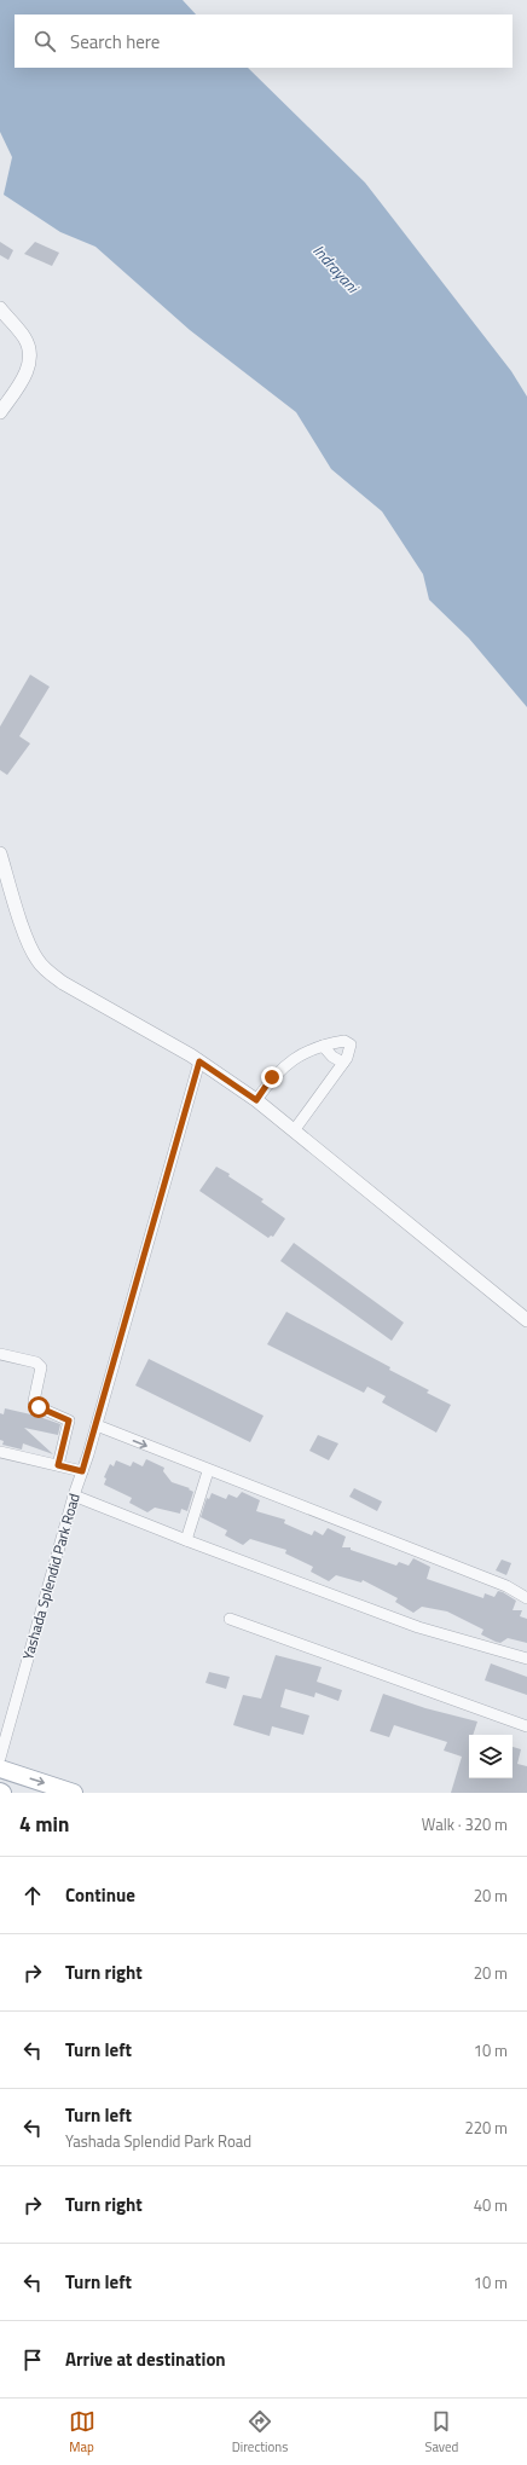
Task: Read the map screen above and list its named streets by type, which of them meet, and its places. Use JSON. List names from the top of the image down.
{
  "streets": {
    "street": ["Yashada Splendid Park Road"]
  },
  "water": ["Indrayani"],
  "page": {
    "search": "Search here",
    "heading": ["4 min", "Walk · 320 m"],
    "list": [
      ["Continue", "20 m"],
      ["Turn right", "20 m"],
      ["Turn left", "10 m"],
      ["Turn left", "Yashada Splendid Park Road", "220 m"],
      ["Turn right", "40 m"],
      ["Turn left", "10 m"],
      "Arrive at destination"
    ],
    "nav": ["Map", "Directions", "Saved"]
  }
}
